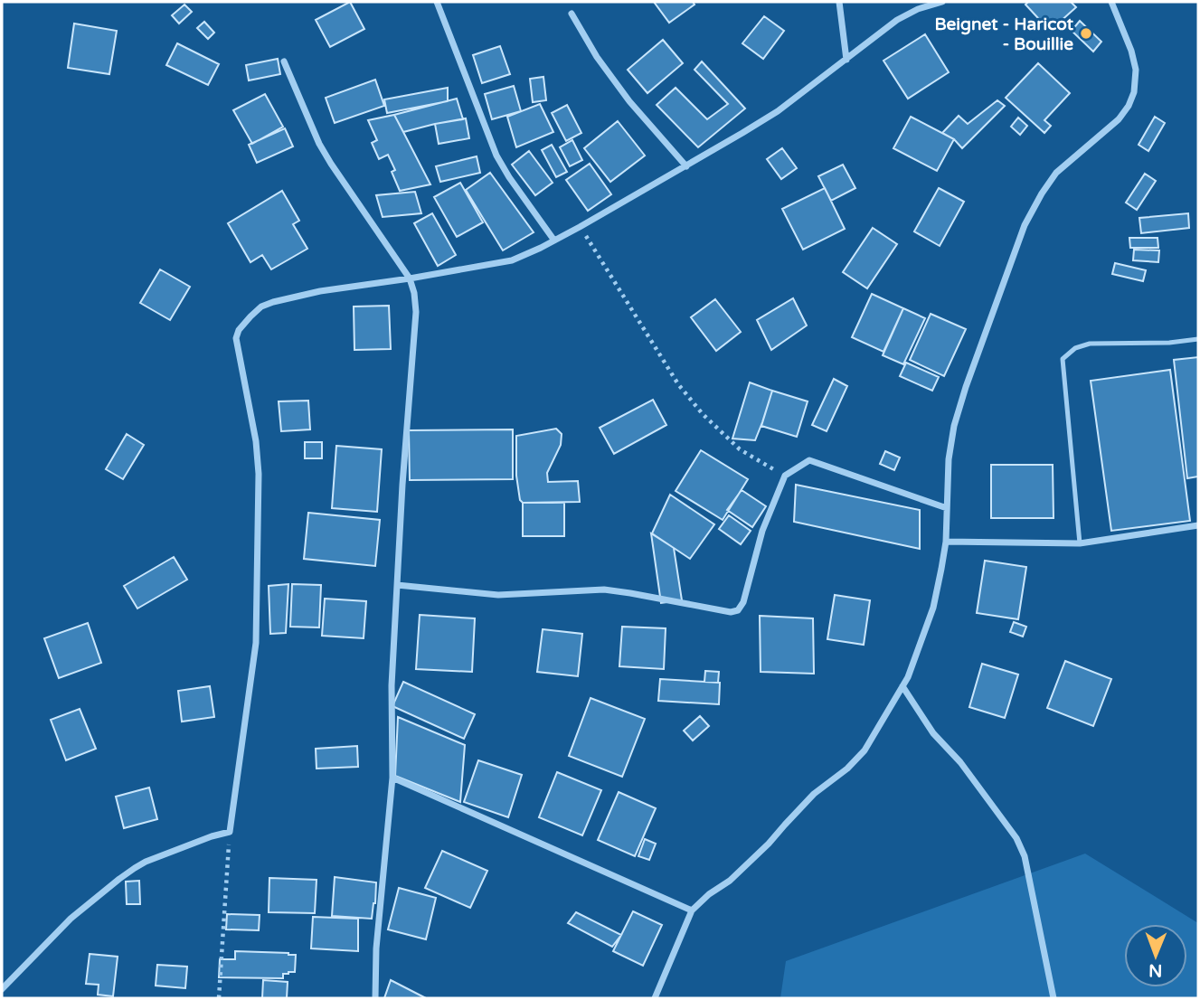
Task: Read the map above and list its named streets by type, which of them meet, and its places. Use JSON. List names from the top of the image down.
{
  "places": ["Beignet - Haricot - Bouillie"],
  "north": "bottom"
}
